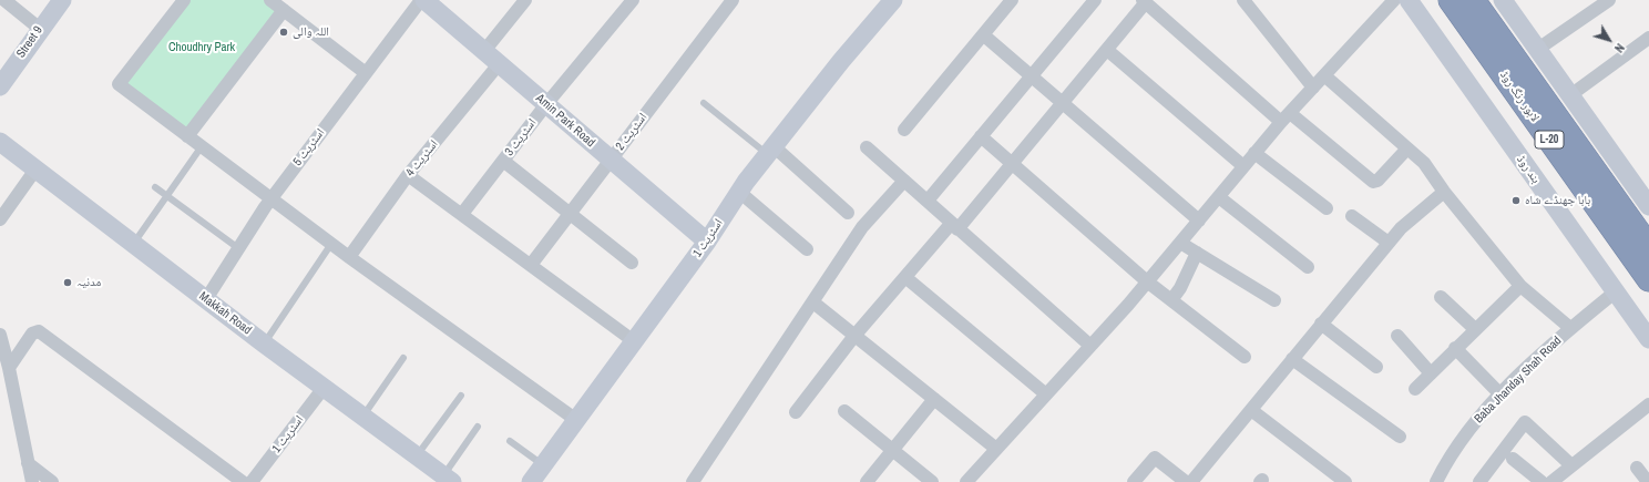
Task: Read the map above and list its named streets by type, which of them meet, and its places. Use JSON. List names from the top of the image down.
{
  "streets": {
    "highway": ["لاہور رنگ روڈ", "L-20"],
    "street": [
      "Street 9",
      "Amin Park Road",
      "اسٹریٹ 2",
      "اسٹریٹ 3",
      "اسٹریٹ 5",
      "اسٹریٹ 4",
      "بند روڈ",
      "اسٹریٹ 1",
      "Makkah Road",
      "Baba Jhanday Shah Road"
    ]
  },
  "crossings": [
    ["Amin Park Road", "اسٹریٹ 2"],
    ["Amin Park Road", "اسٹریٹ 3"],
    ["Amin Park Road", "اسٹریٹ 4"],
    ["Amin Park Road", "اسٹریٹ 1"],
    ["اسٹریٹ 5", "Makkah Road"],
    ["بند روڈ", "Baba Jhanday Shah Road"],
    ["اسٹریٹ 1", "Makkah Road"]
  ],
  "parks": ["Choudhry Park"],
  "places": ["اللہ والی", "بابا جھنڈے شاہ", "مدنیہ"],
  "north": "bottom right"
}
